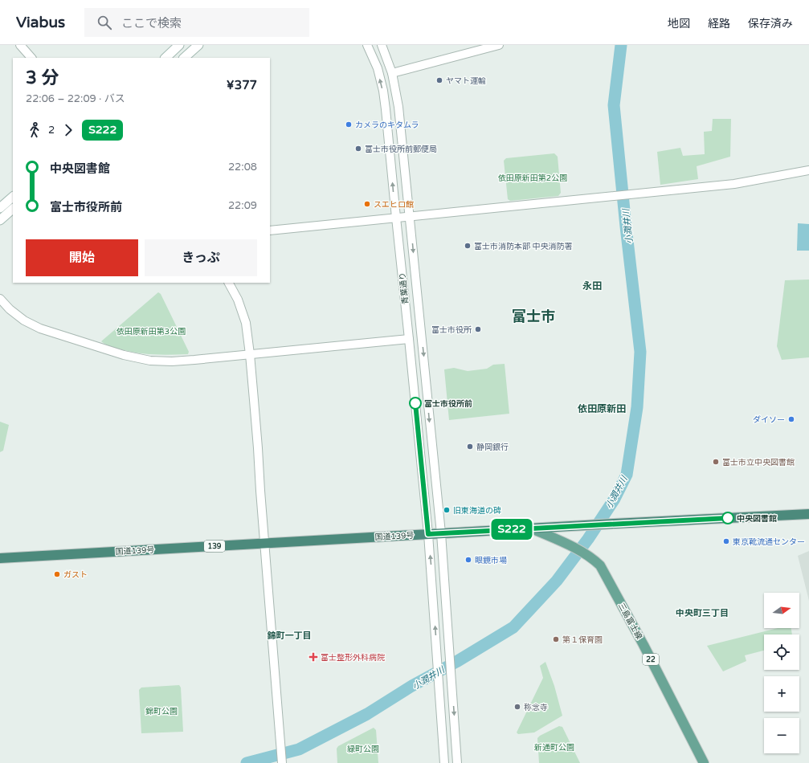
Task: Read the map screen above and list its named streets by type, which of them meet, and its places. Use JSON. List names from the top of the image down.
{
  "streets": {
    "highway": ["国道139号", "139"],
    "main road": ["三島富士線", "22"],
    "street": ["青葉通り"]
  },
  "crossings": [
    ["青葉通り", "国道139号"],
    ["国道139号", "三島富士線"]
  ],
  "districts": [
    "永田",
    "富士市",
    "依田原新田",
    "中央町三丁目",
    "錦町一丁目"
  ],
  "water": ["小潤井川"],
  "parks": [
    "依田原新田第2公園",
    "依田原新田第3公園",
    "錦町公園",
    "新通町公園",
    "緑町公園"
  ],
  "places": {
    "other": [
      "ヤマト運輸",
      "カメラのキタムラ",
      "富士市役所前郵便局",
      "スエヒロ館",
      "富士市消防本部 中央消防署",
      "富士市役所",
      "富士市役所前",
      "ダイソー",
      "静岡銀行",
      "富士市立中央図書館",
      "旧東海道の碑",
      "中央図書館",
      "東京靴流通センター",
      "眼鏡市場",
      "ガスト",
      "第１保育園",
      "称念寺"
    ],
    "health": ["富士整形外科病院"]
  },
  "lines": ["bus line S222"],
  "north": "right",
  "page": {
    "header": "Viabus",
    "search": "ここで検索",
    "nav": ["地図", "経路", "保存済み"],
    "on_map": "S222",
    "heading": ["3 分", "22:06 – 22:09 · バス", "¥377"],
    "legs": ["2", "S222"],
    "list": [
      {
        "name": "中央図書館",
        "value": "22:08"
      },
      {
        "name": "富士市役所前",
        "value": "22:09"
      }
    ],
    "buttons": ["開始", "きっぷ"],
    "map_buttons": ["+", "−"]
  }
}
